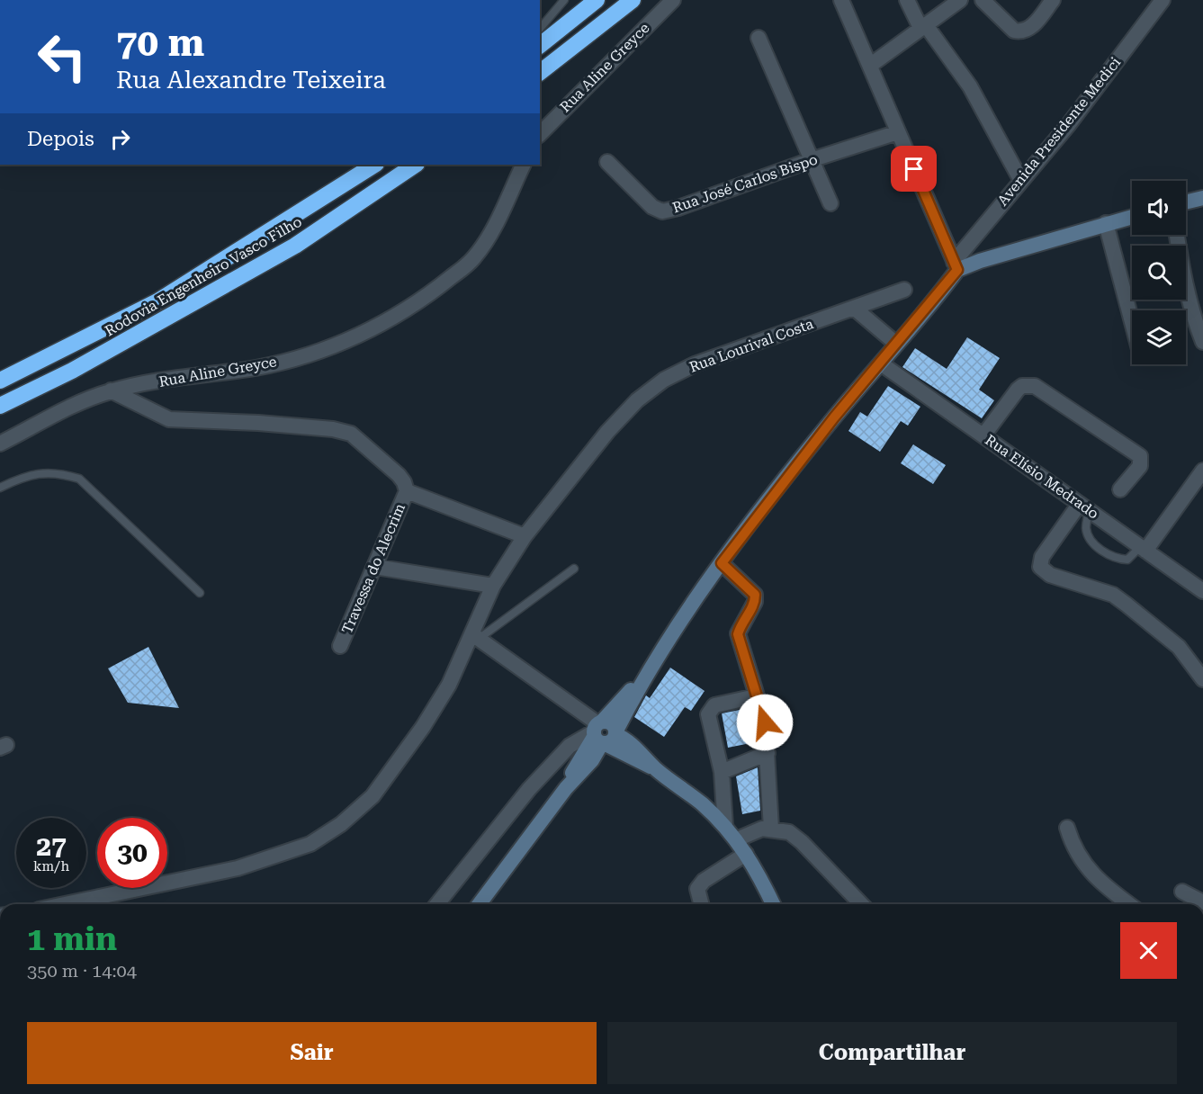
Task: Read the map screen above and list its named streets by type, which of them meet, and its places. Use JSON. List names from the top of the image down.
{
  "streets": {
    "highway": ["Rodovia Engenheiro Vasco Filho"],
    "street": [
      "Rua Aline Greyce",
      "Avenida Presidente Medici",
      "Rua José Carlos Bispo",
      "Rua Lourival Costa",
      "Rua Elísio Medrado",
      "Travessa do Alecrim"
    ]
  },
  "page": {
    "turn": ["70 m", "Rua Alexandre Teixeira"],
    "then": "Depois",
    "speed": "27 km/h",
    "limit": "30",
    "heading": ["1 min", "350 m · 14:04"],
    "buttons": ["Sair", "Compartilhar"]
  }
}
